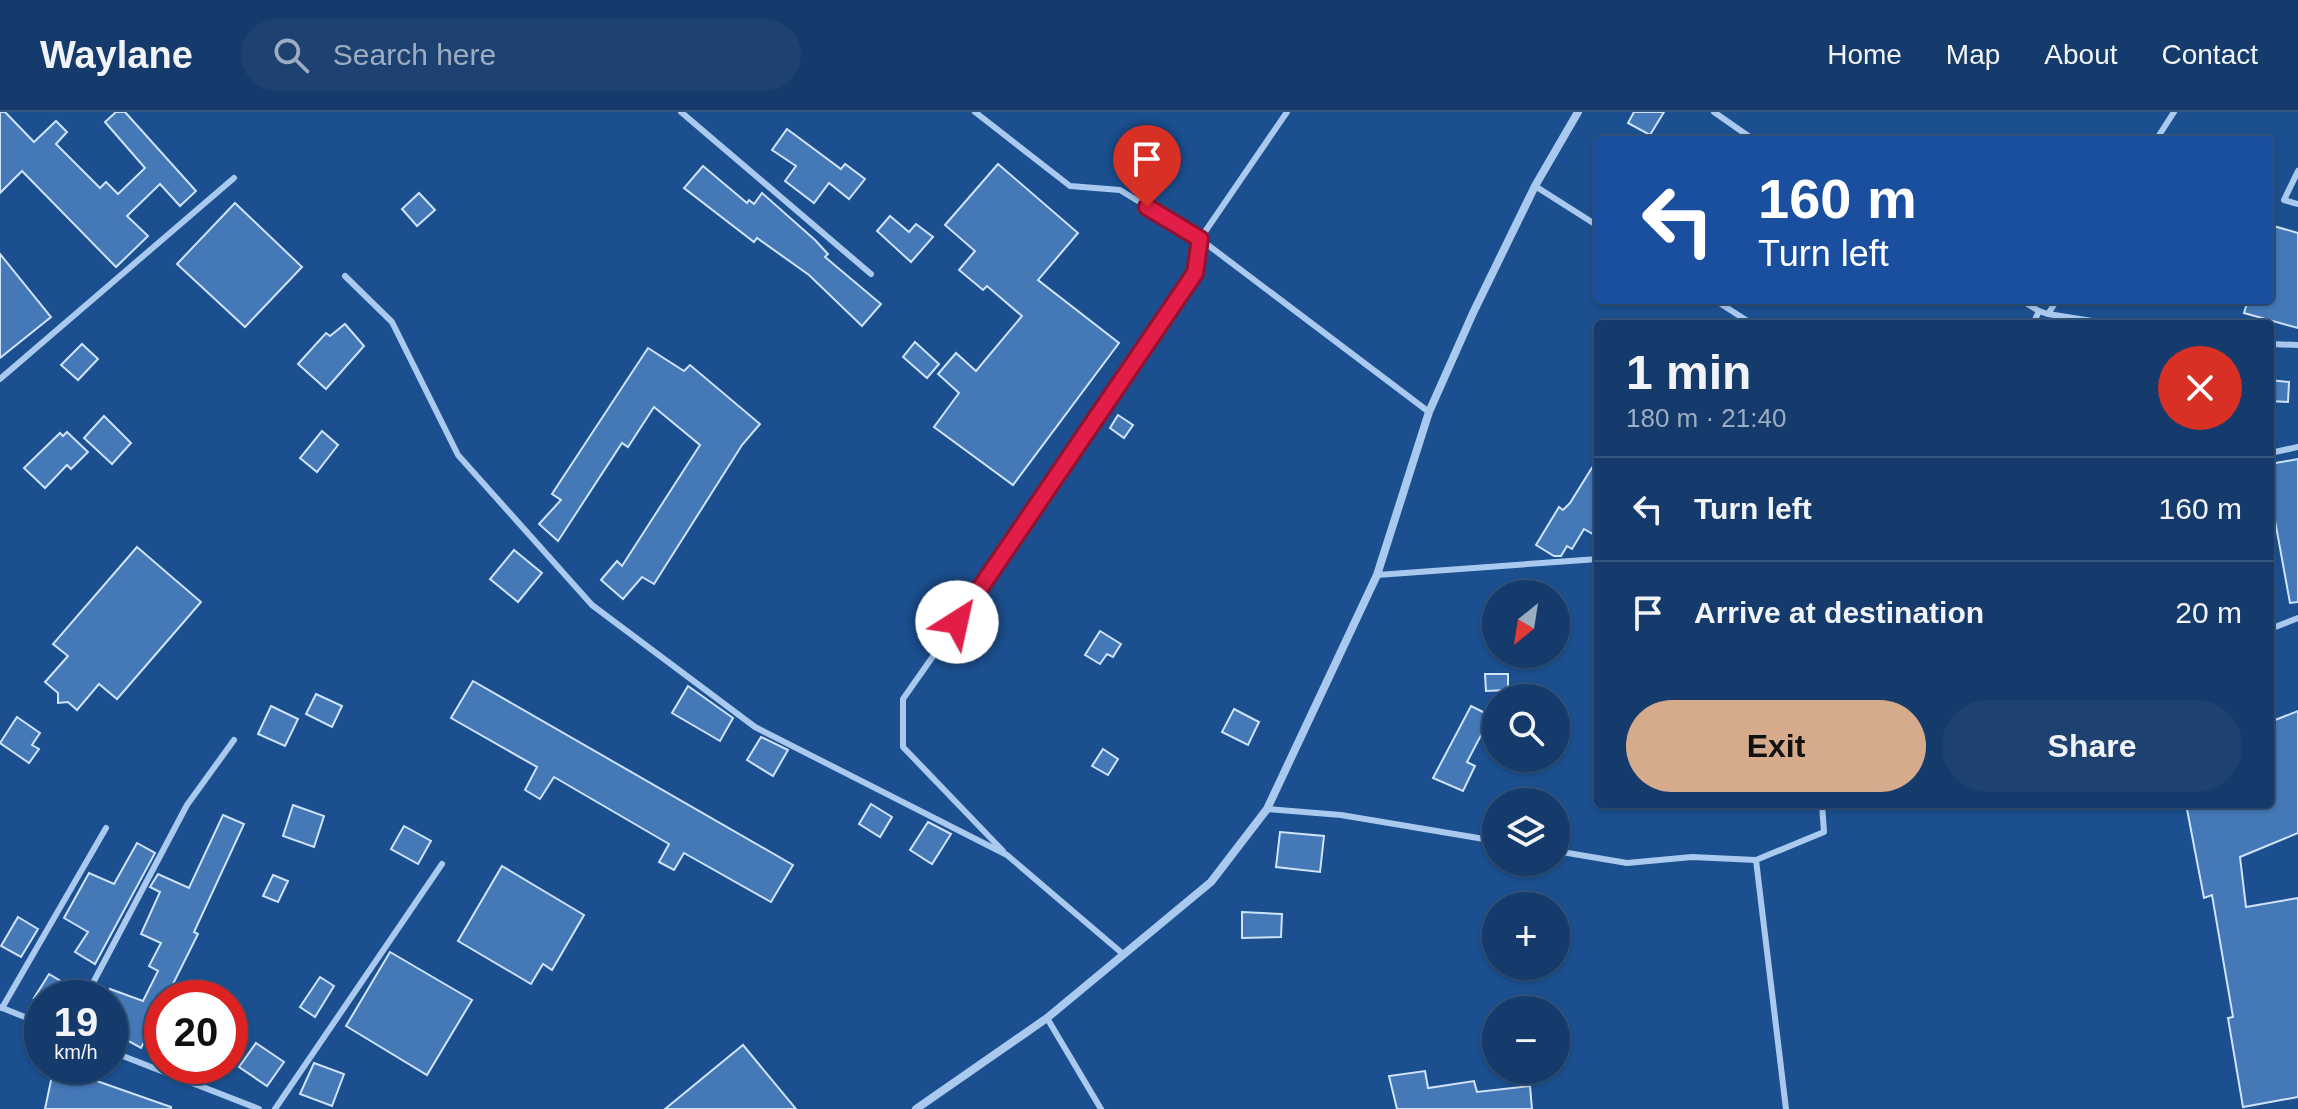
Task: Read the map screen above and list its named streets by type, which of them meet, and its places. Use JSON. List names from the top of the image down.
{
  "north": "bottom left",
  "page": {
    "header": "Waylane",
    "search": "Search here",
    "nav": [
      "Home",
      "Map",
      "About",
      "Contact"
    ],
    "turn": ["160 m", "Turn left"],
    "heading": ["1 min", "180 m · 21:40"],
    "list": [
      {
        "name": "Turn left",
        "value": "160 m"
      },
      {
        "name": "Arrive at destination",
        "value": "20 m"
      }
    ],
    "map_buttons": ["+", "−"],
    "buttons": ["Exit", "Share"],
    "speed": "19 km/h",
    "limit": "20"
  }
}
